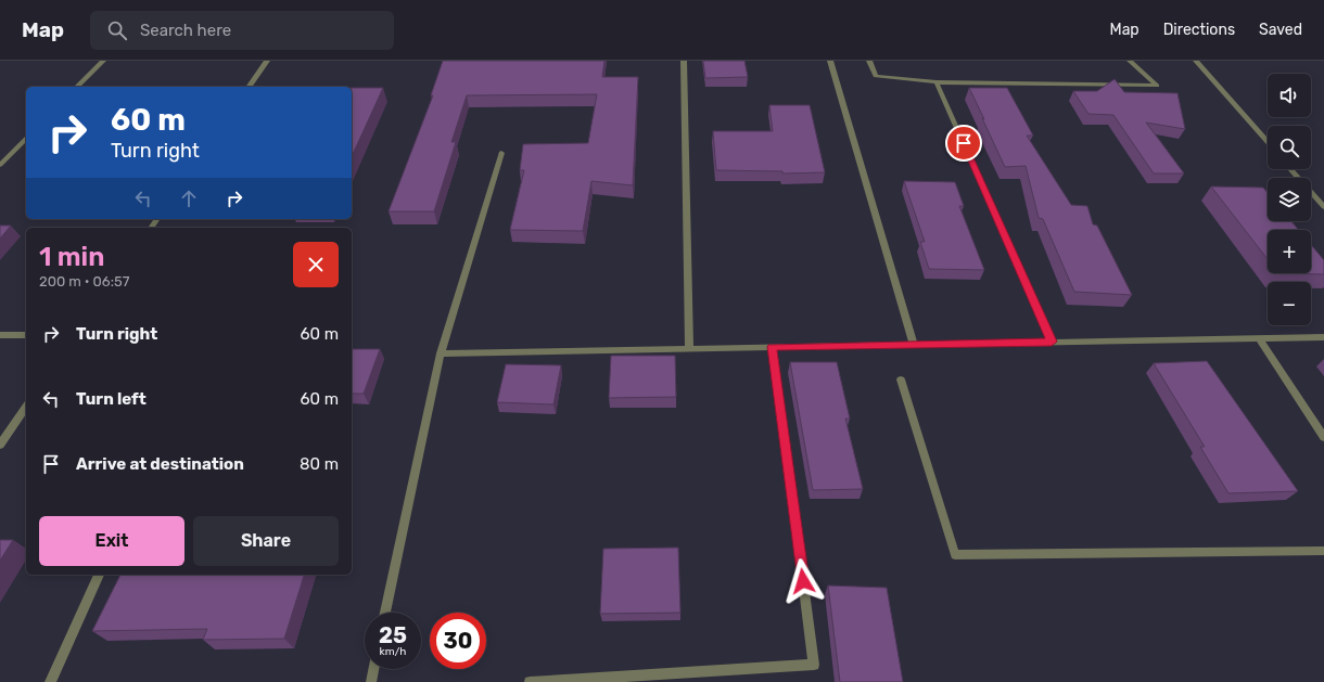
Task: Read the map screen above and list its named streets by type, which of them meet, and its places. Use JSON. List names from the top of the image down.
{
  "page": {
    "header": "Map",
    "search": "Search here",
    "nav": ["Map", "Directions", "Saved"],
    "map_buttons": ["+", "−"],
    "turn": ["60 m", "Turn right"],
    "heading": ["1 min", "200 m · 06:57"],
    "list": [
      {
        "name": "Turn right",
        "value": "60 m"
      },
      {
        "name": "Turn left",
        "value": "60 m"
      },
      {
        "name": "Arrive at destination",
        "value": "80 m"
      }
    ],
    "buttons": ["Exit", "Share"],
    "speed": "25 km/h",
    "limit": "30"
  }
}
